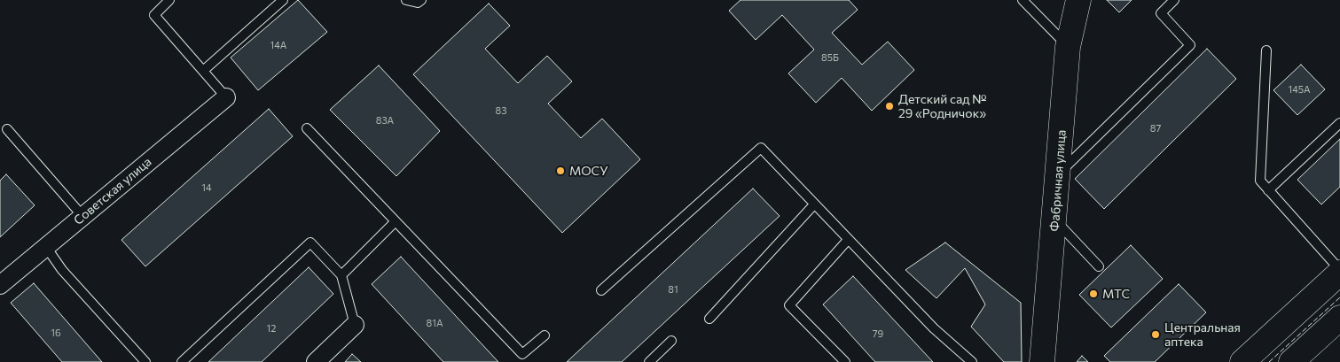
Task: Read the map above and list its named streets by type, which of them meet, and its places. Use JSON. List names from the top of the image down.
{
  "streets": {
    "street": ["Фабричная улица", "Советская улица"]
  },
  "places": [
    "Детский сад № 29 «Родничок»",
    "МОСУ",
    "МТС",
    "Центральная аптека"
  ],
  "house_numbers": [
    "14А",
    "85Б",
    "145А",
    "83",
    "83А",
    "87",
    "14",
    "81",
    "81А",
    "12",
    "16",
    "79"
  ]
}
